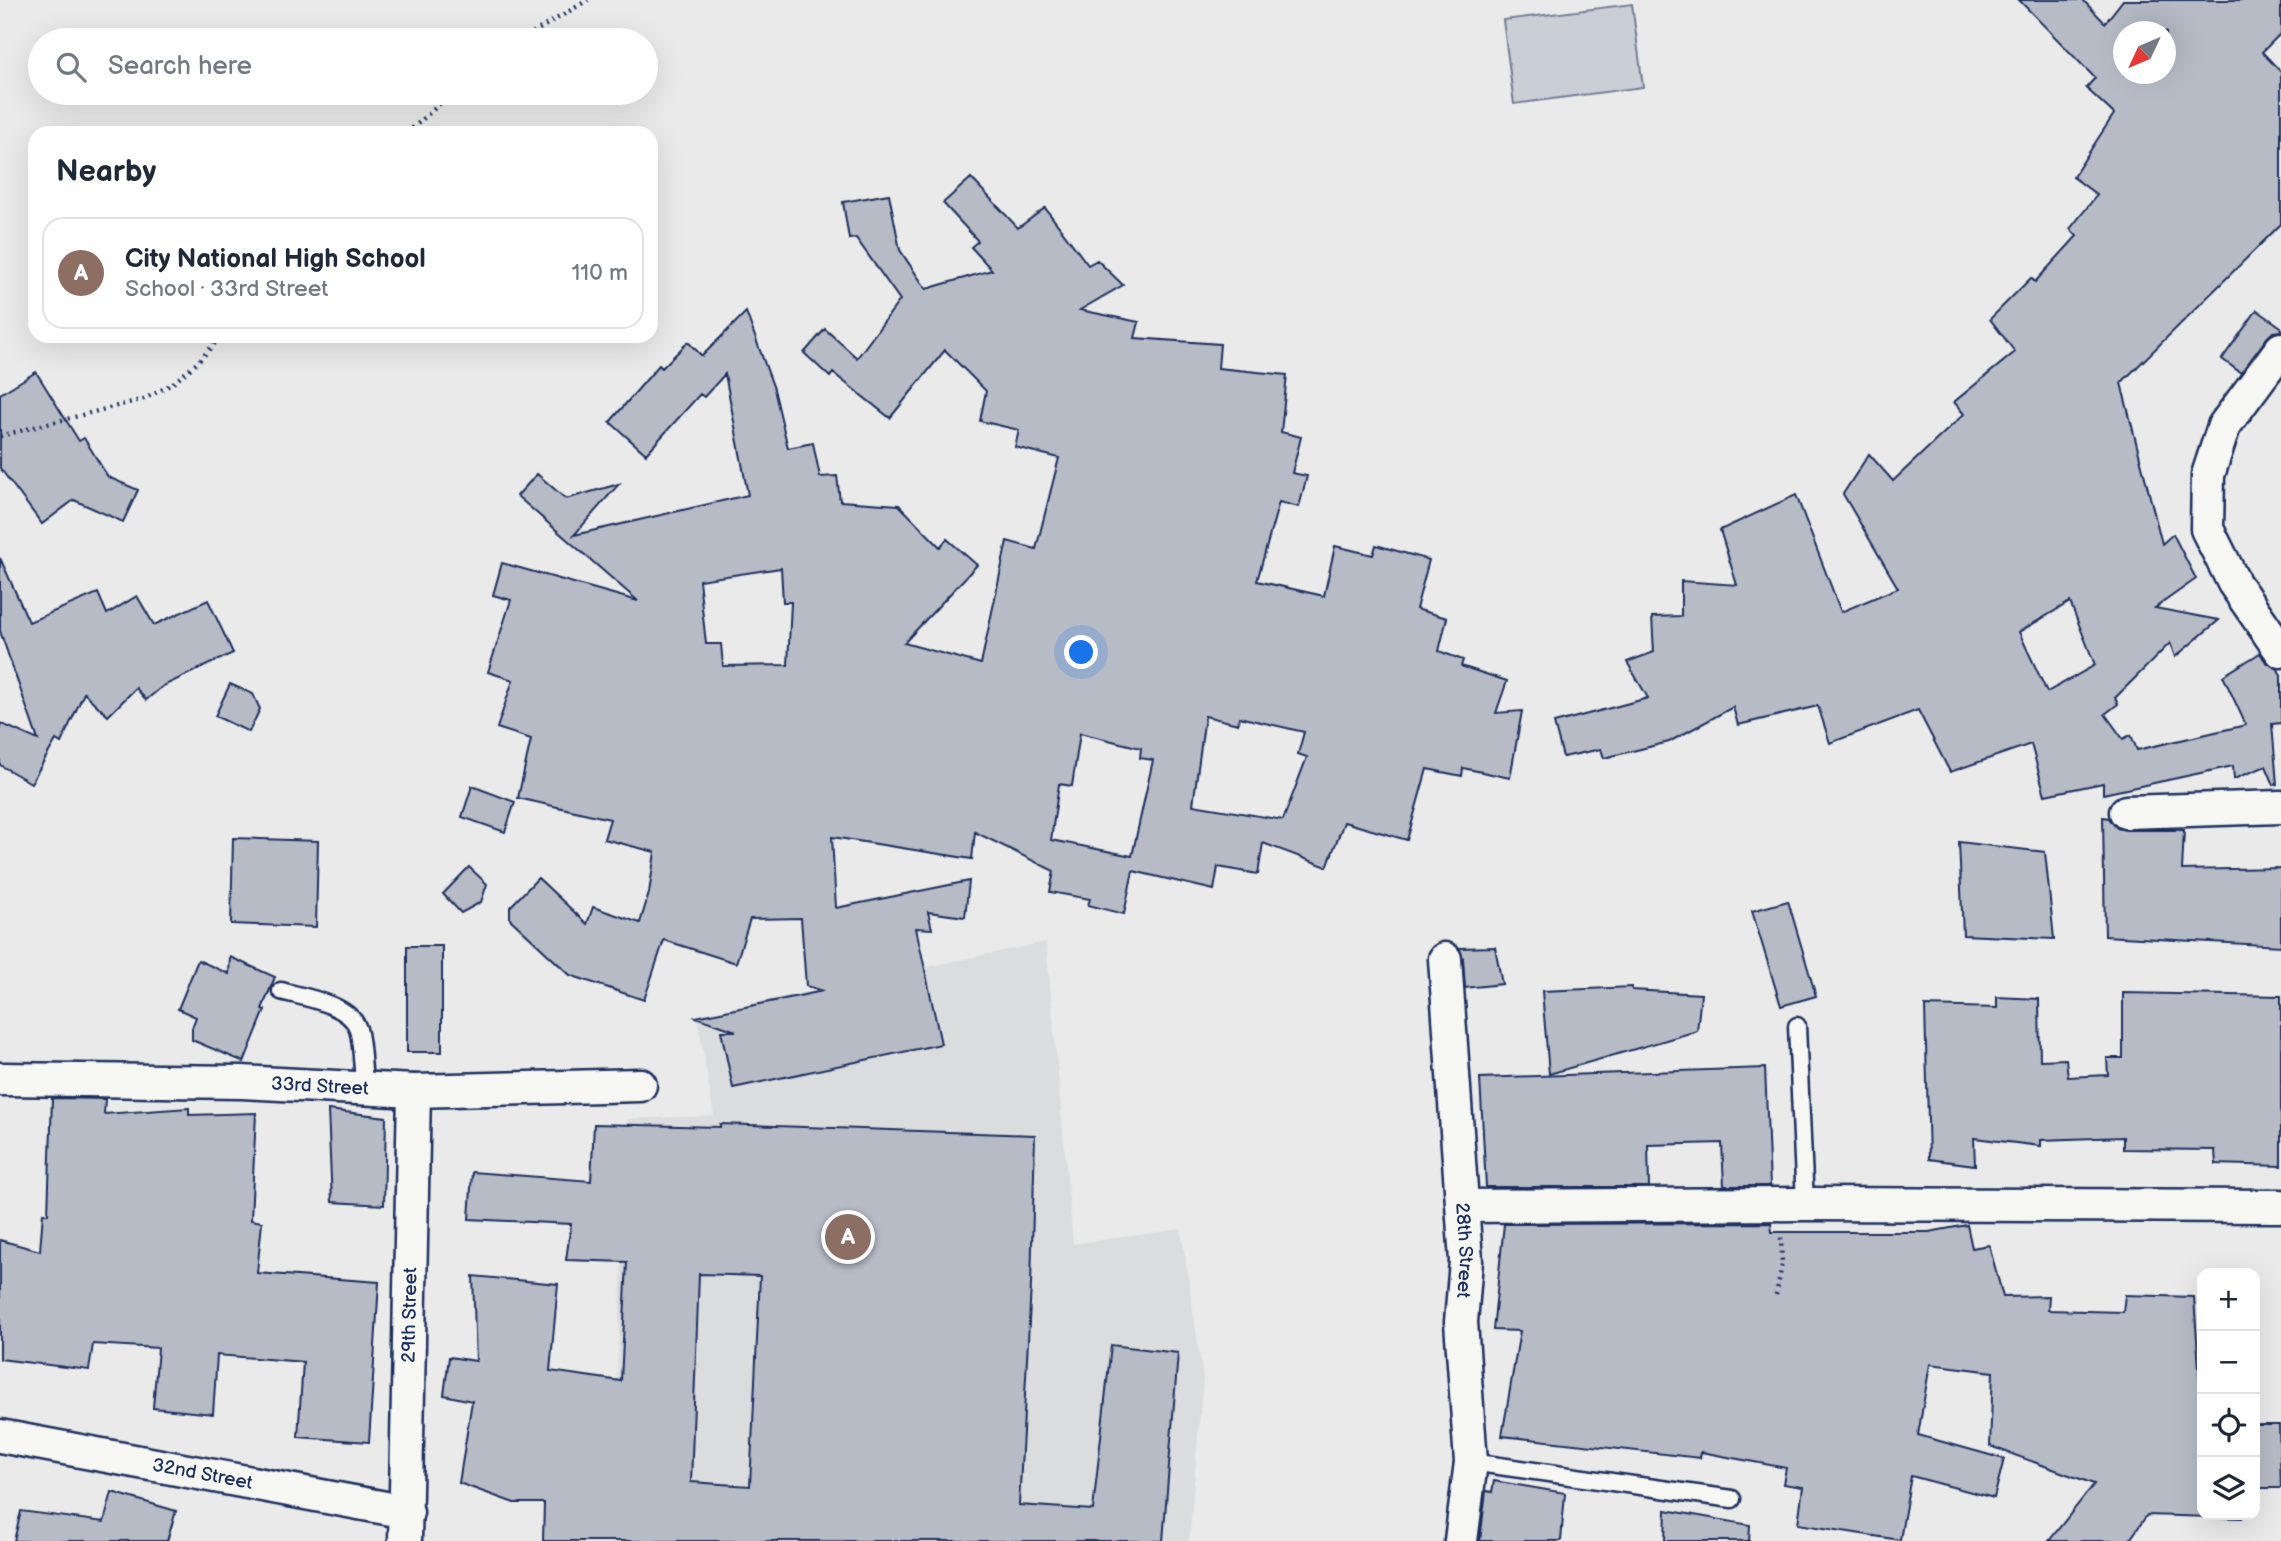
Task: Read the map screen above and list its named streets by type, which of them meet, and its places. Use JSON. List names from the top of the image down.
{
  "streets": {
    "street": [
      "33rd Street",
      "28th Street",
      "29th Street",
      "32nd Street"
    ]
  },
  "crossings": [
    ["33rd Street", "29th Street"],
    ["29th Street", "32nd Street"]
  ],
  "north": "bottom left",
  "page": {
    "search": "Search here",
    "heading": "Nearby",
    "list": [
      {
        "mark": "A",
        "name": "City National High School",
        "note": "School · 33rd Street",
        "value": "110 m"
      }
    ],
    "pins": "A",
    "map_buttons": ["+", "−"]
  }
}
